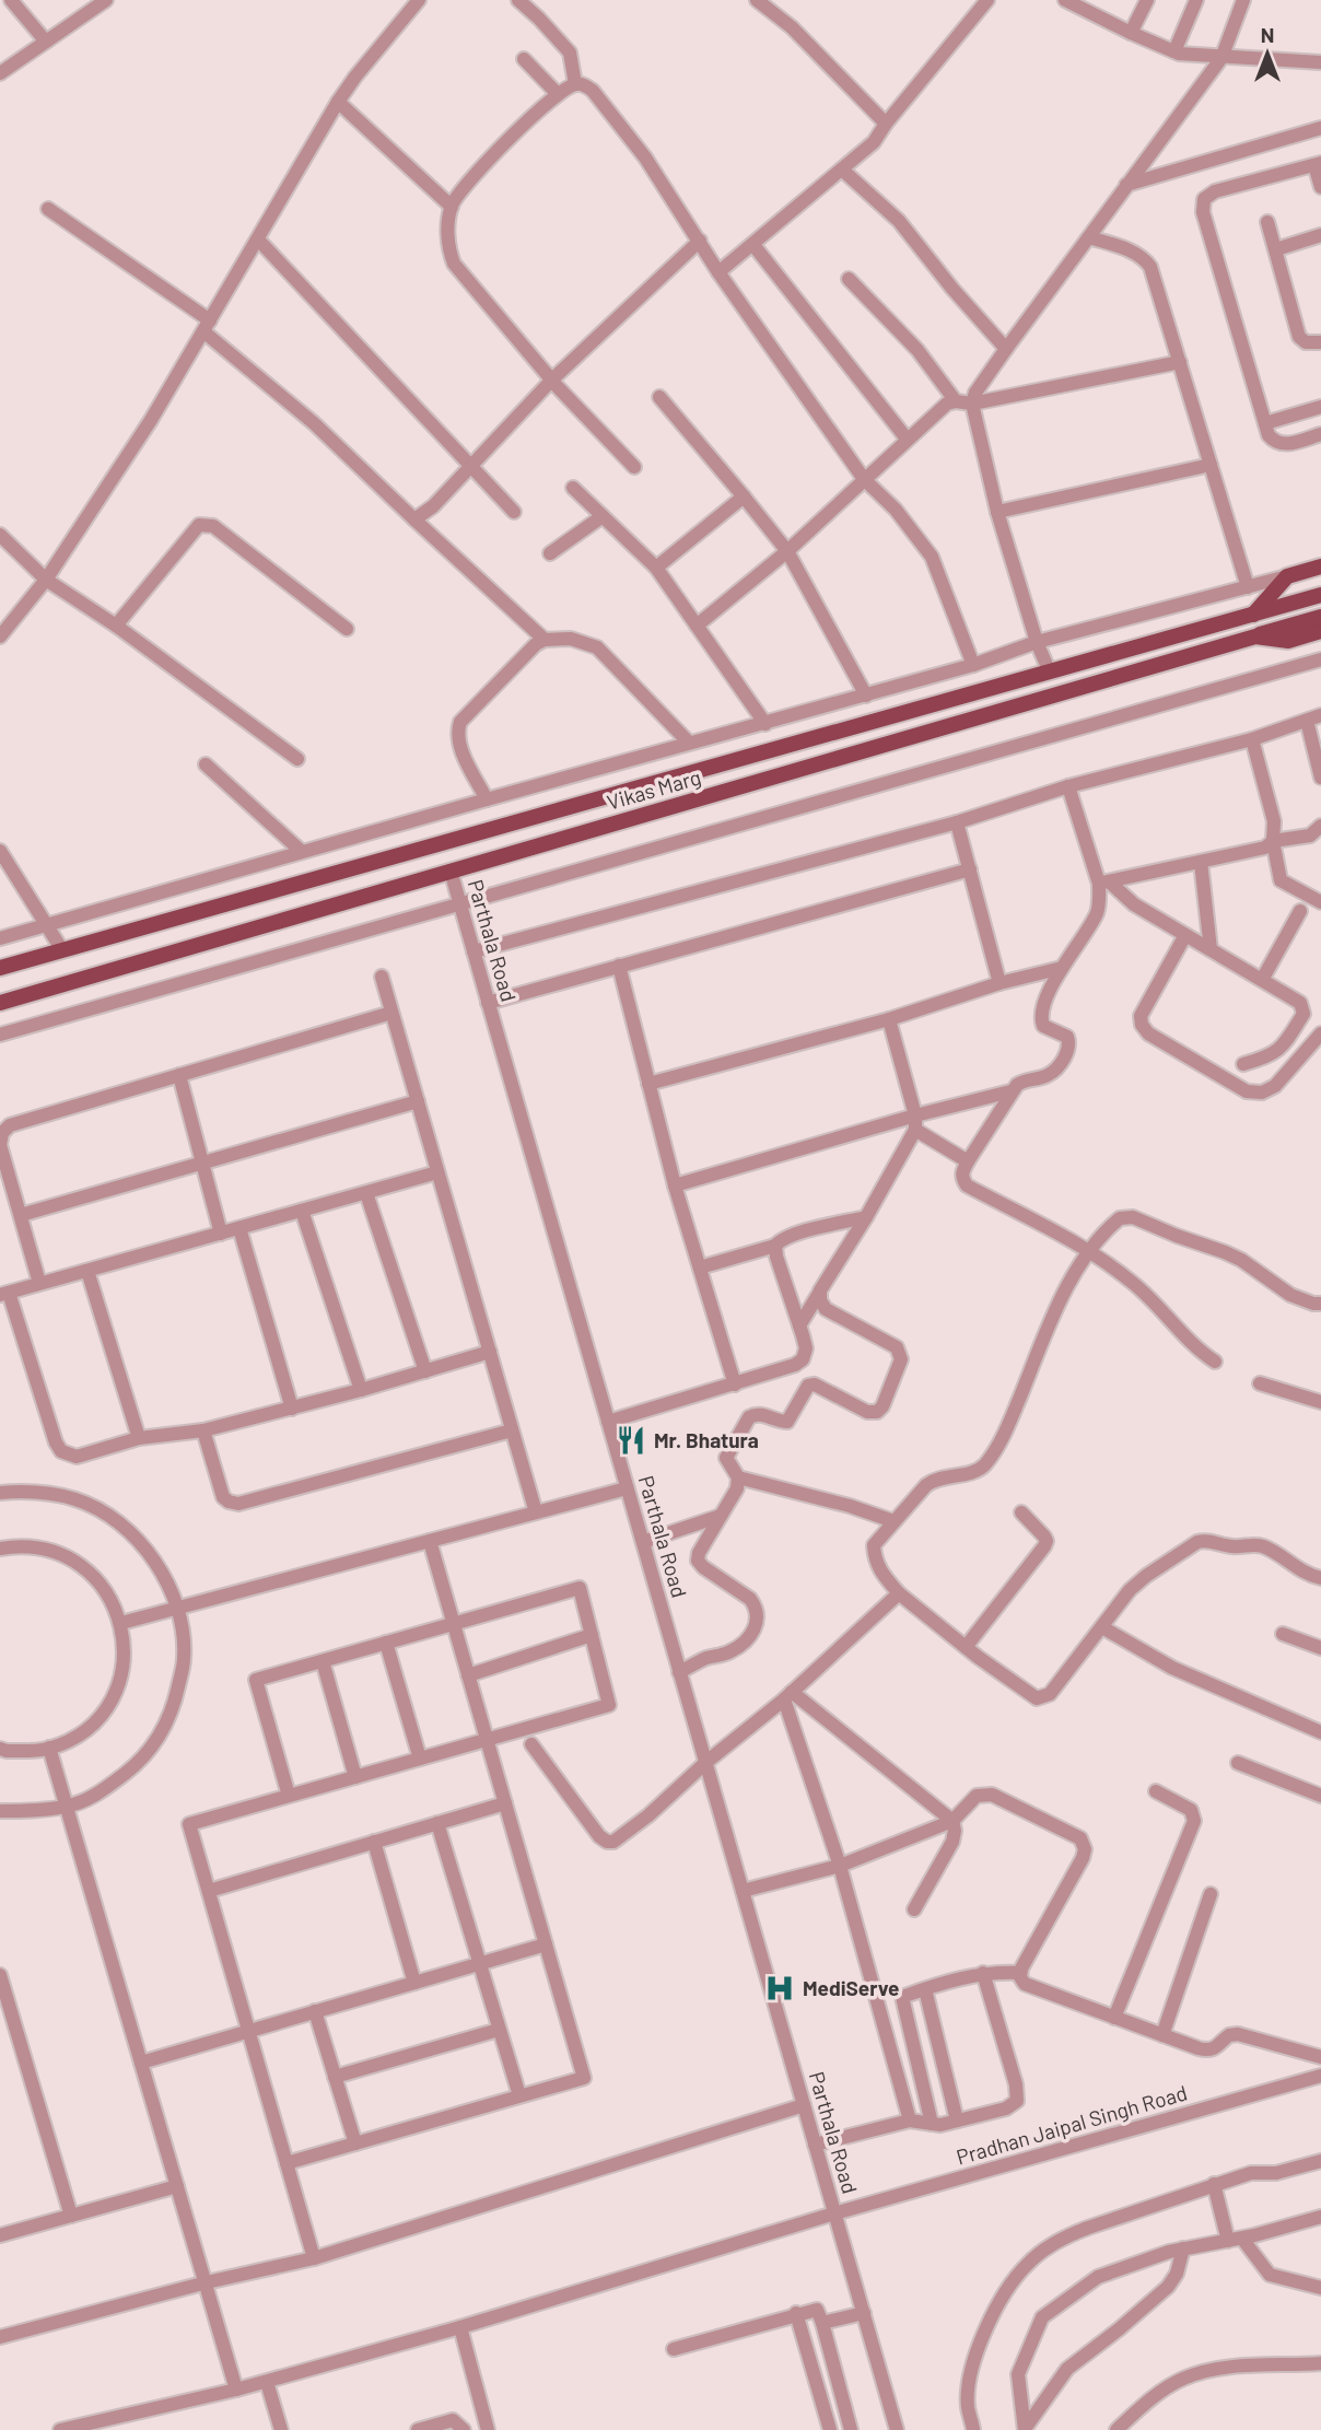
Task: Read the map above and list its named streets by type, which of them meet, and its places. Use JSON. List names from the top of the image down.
{
  "streets": {
    "main road": ["Vikas Marg"],
    "street": ["Parthala Road", "Pradhan Jaipal Singh Road"]
  },
  "crossings": [
    ["Vikas Marg", "Parthala Road"],
    ["Parthala Road", "Pradhan Jaipal Singh Road"]
  ],
  "places": {
    "restaurant": ["Mr. Bhatura"],
    "hospital": ["MediServe"]
  },
  "north": "top"
}
